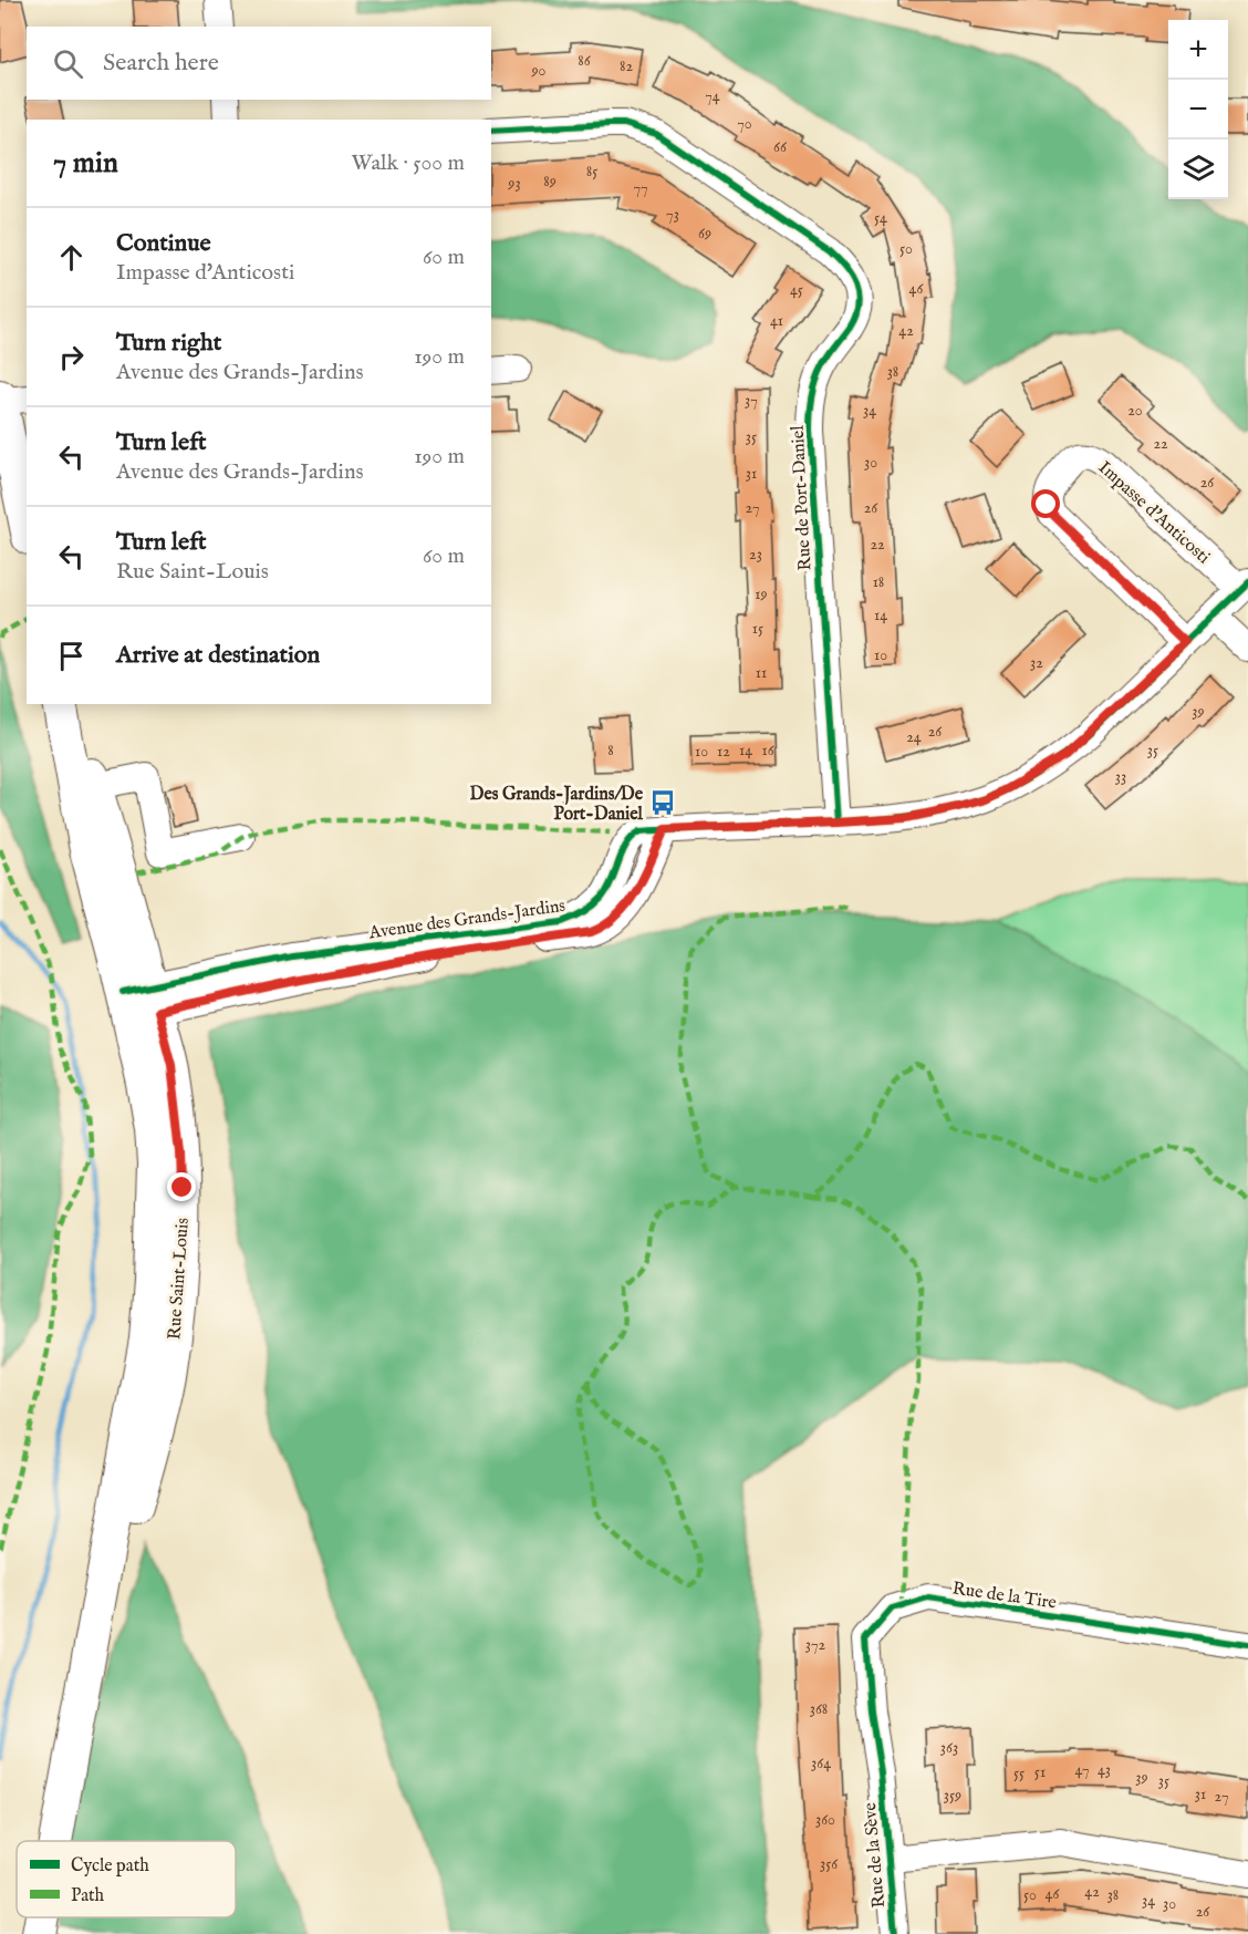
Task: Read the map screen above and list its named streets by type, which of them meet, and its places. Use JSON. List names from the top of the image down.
{
  "streets": {
    "main road": ["Rue Saint-Louis"],
    "street": [
      "Rue de Port-Daniel",
      "Impasse d'Anticosti",
      "Avenue des Grands-Jardins",
      "Rue de la Tire",
      "Rue de la Sève"
    ]
  },
  "crossings": [
    ["Rue de Port-Daniel", "Avenue des Grands-Jardins"],
    ["Impasse d'Anticosti", "Avenue des Grands-Jardins"],
    ["Avenue des Grands-Jardins", "Rue Saint-Louis"],
    ["Rue de la Tire", "Rue de la Sève"]
  ],
  "places": {
    "bus stop": ["Des Grands-Jardins/De Port-Daniel"]
  },
  "house_numbers": [
    "86",
    "82",
    "90",
    "74",
    "70",
    "66",
    "85",
    "89",
    "93",
    "77",
    "73",
    "54",
    "69",
    "50",
    "46",
    "45",
    "41",
    "42",
    "38",
    "37",
    "34",
    "20",
    "35",
    "22",
    "30",
    "31",
    "26",
    "27",
    "26",
    "22",
    "23",
    "18",
    "19",
    "14",
    "15",
    "10",
    "32",
    "11",
    "39",
    "26",
    "24",
    "8",
    "14",
    "16",
    "35",
    "10",
    "12",
    "33",
    "372",
    "368",
    "363",
    "364",
    "47",
    "43",
    "51",
    "55",
    "39",
    "35",
    "31",
    "359",
    "27",
    "360",
    "356",
    "42",
    "46",
    "50",
    "38",
    "34",
    "30",
    "26"
  ],
  "legend": ["Cycle path", "Path"],
  "page": {
    "map_buttons": ["+", "−"],
    "search": "Search here",
    "heading": ["7 min", "Walk · 500 m"],
    "list": [
      ["Continue", "Impasse d'Anticosti", "60 m"],
      ["Turn right", "Avenue des Grands-Jardins", "190 m"],
      ["Turn left", "Avenue des Grands-Jardins", "190 m"],
      ["Turn left", "Rue Saint-Louis", "60 m"],
      "Arrive at destination"
    ]
  }
}
